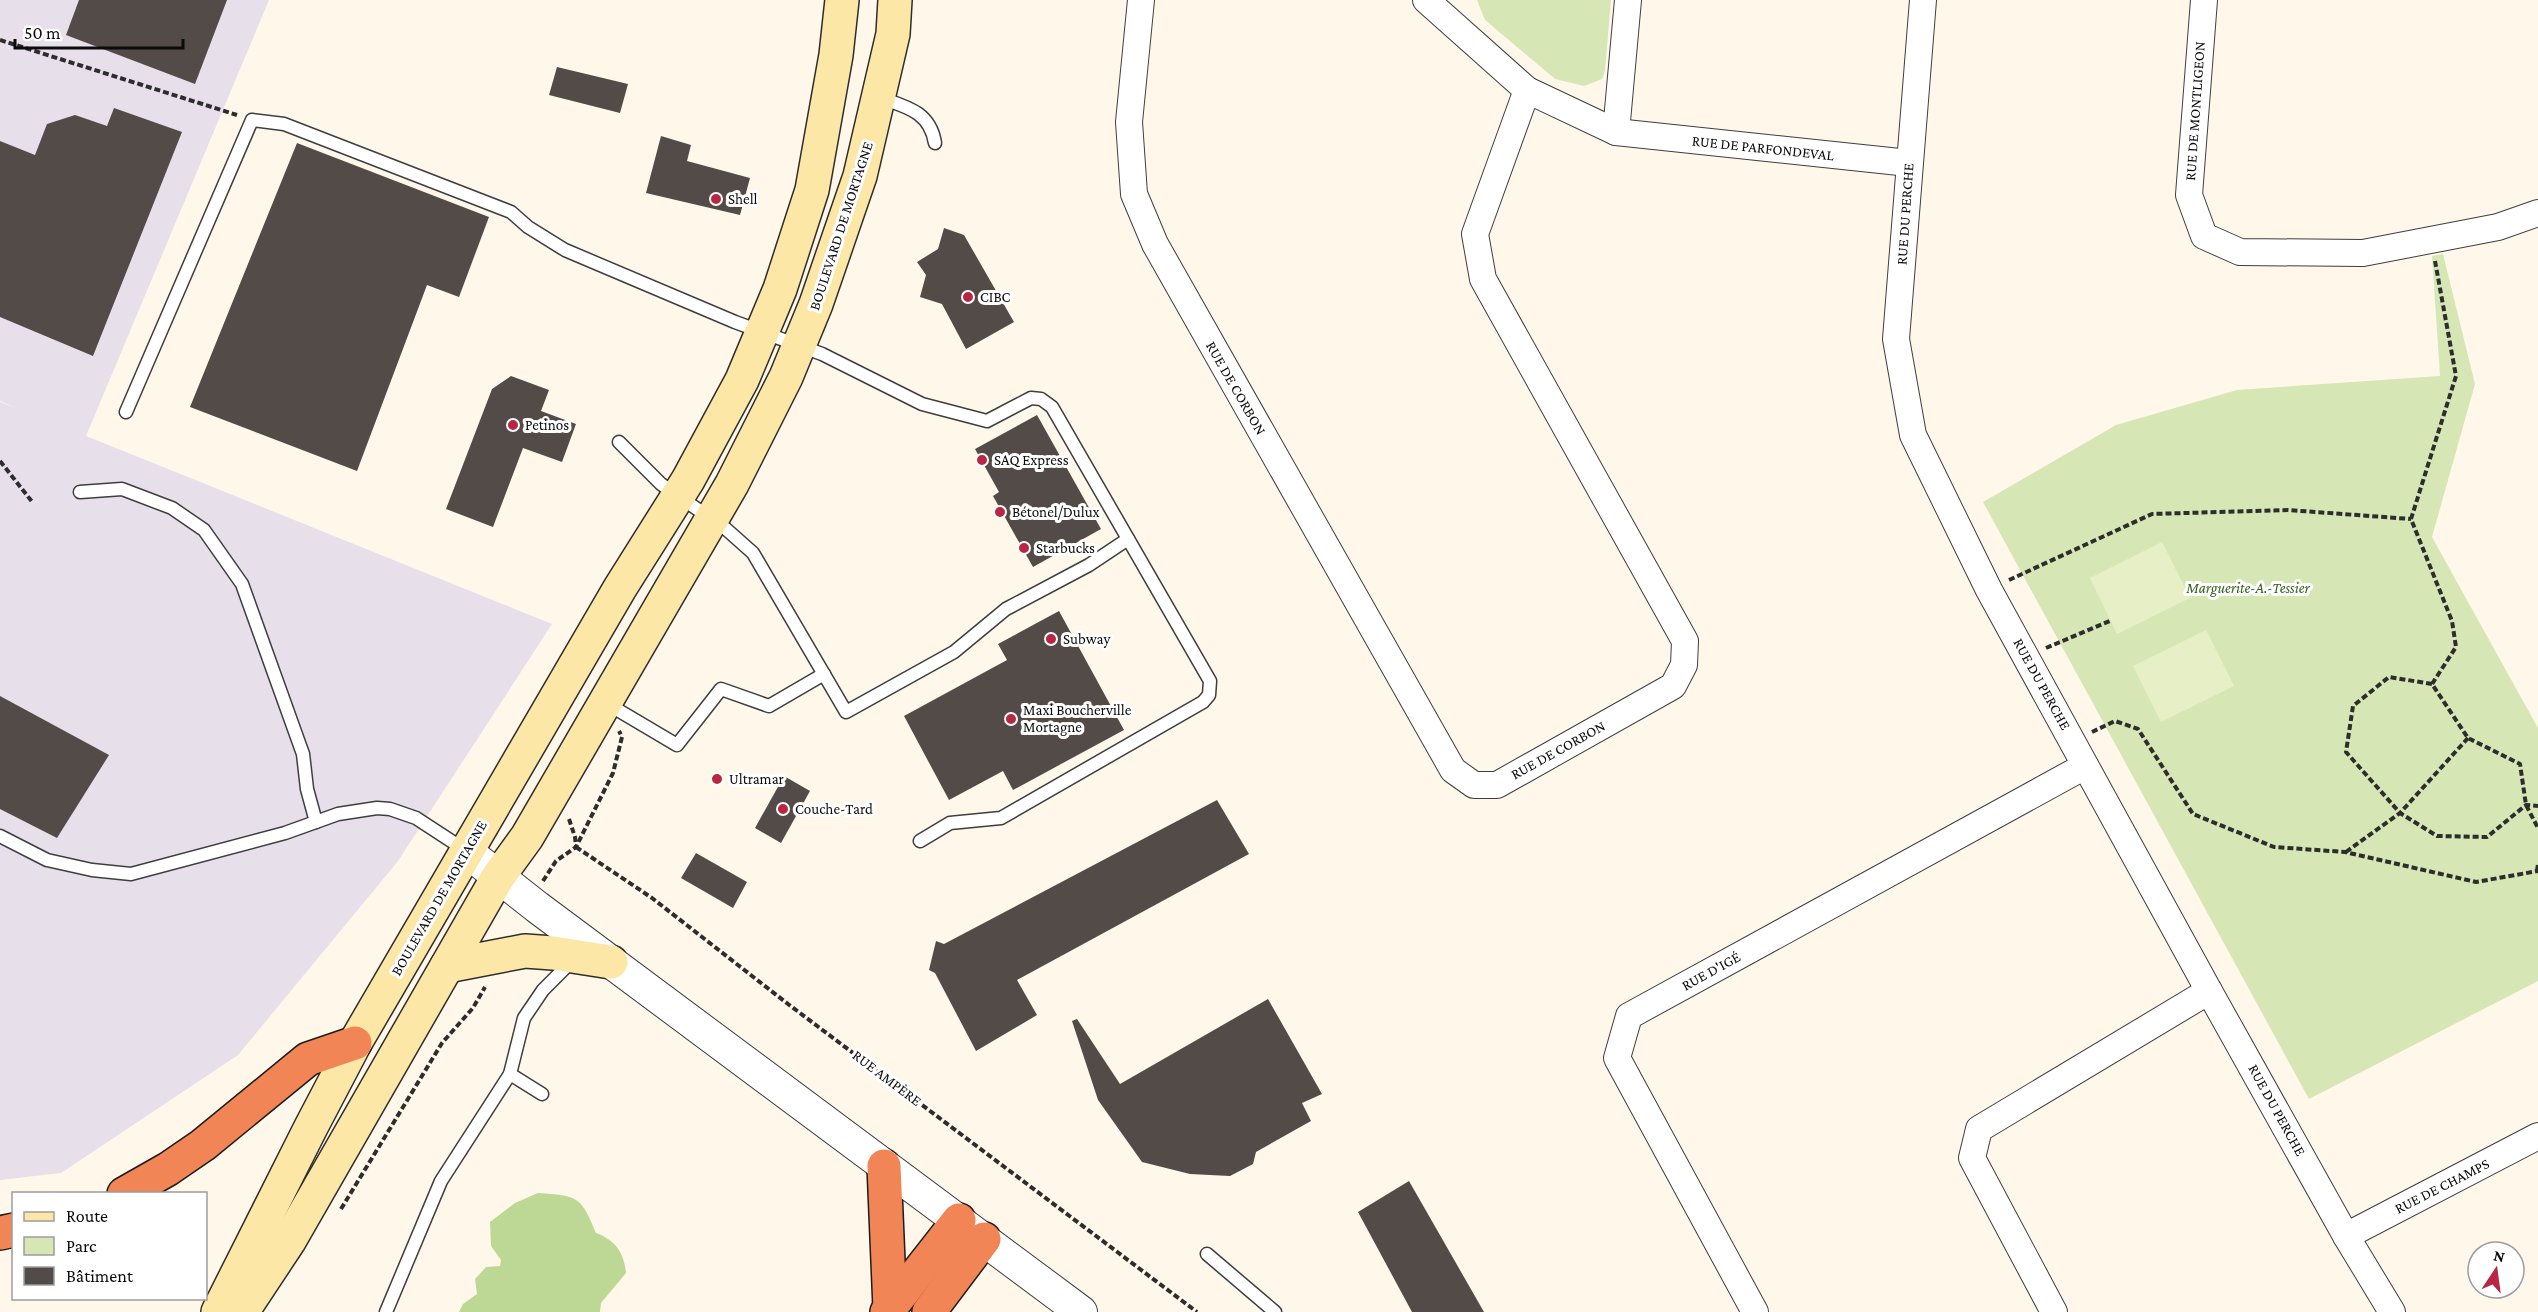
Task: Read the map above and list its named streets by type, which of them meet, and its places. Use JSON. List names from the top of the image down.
{
  "streets": {
    "main road": ["BOULEVARD DE MORTAGNE"],
    "street": [
      "RUE DE MONTLIGEON",
      "RUE DE PARFONDEVAL",
      "RUE DU PERCHE",
      "RUE DE CORBON",
      "RUE D'IGÉ",
      "RUE DE CHAMPS"
    ],
    "path": ["RUE AMPÈRE"]
  },
  "crossings": [
    ["RUE DE PARFONDEVAL", "RUE DU PERCHE"],
    ["RUE DE PARFONDEVAL", "RUE DE CORBON"],
    ["RUE DU PERCHE", "RUE D'IGÉ"],
    ["RUE DU PERCHE", "RUE DE CHAMPS"]
  ],
  "parks": ["Marguerite-A.-Tessier"],
  "places": [
    "Shell",
    "CIBC",
    "Petinos",
    "SAQ Express",
    "Bétonel/Dulux",
    "Starbucks",
    "Subway",
    "Maxi Boucherville Mortagne",
    "Ultramar",
    "Couche-Tard"
  ],
  "legend": ["Route", "Parc", "Bâtiment"],
  "scale_bar": "50 m",
  "north": "top"
}
